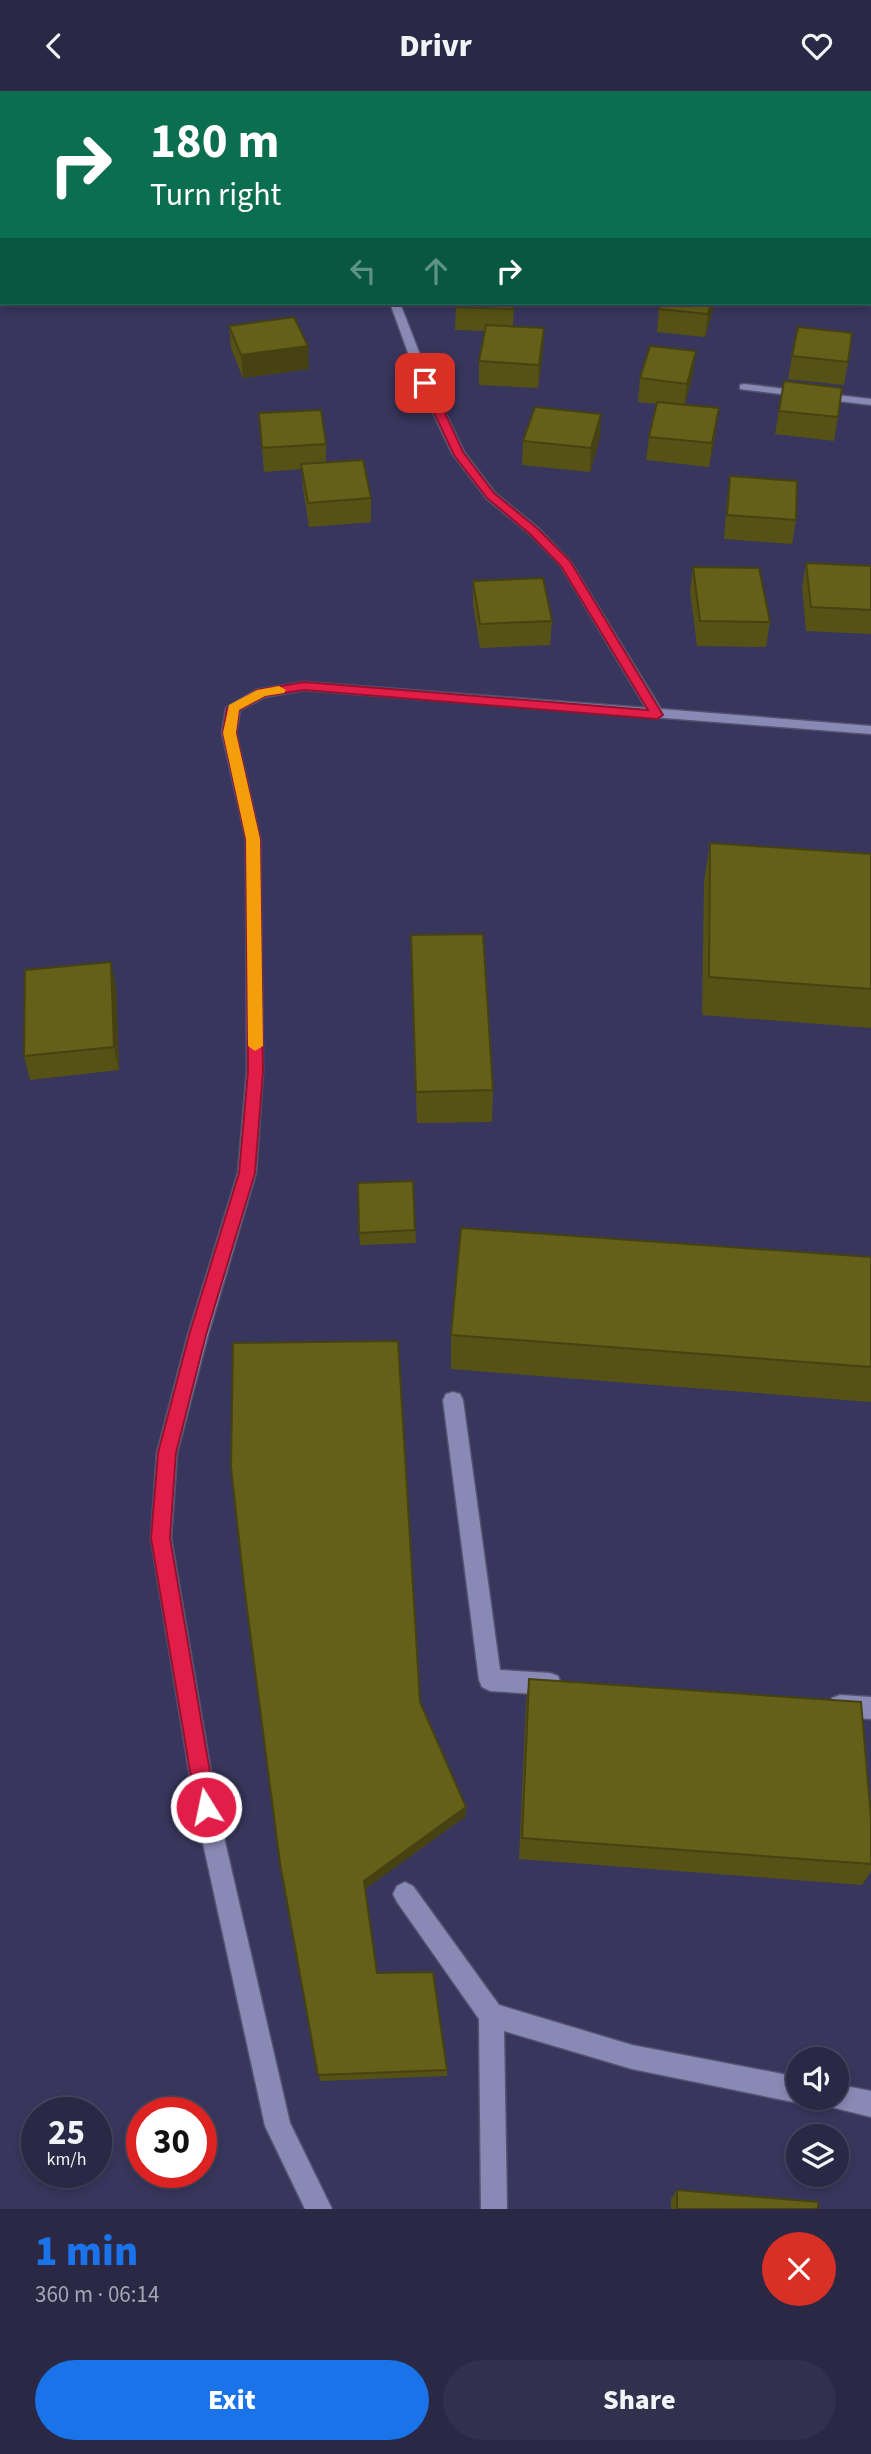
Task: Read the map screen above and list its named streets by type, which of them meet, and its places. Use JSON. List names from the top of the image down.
{
  "page": {
    "header": "Drivr",
    "turn": ["180 m", "Turn right"],
    "speed": "25 km/h",
    "limit": "30",
    "heading": ["1 min", "360 m · 06:14"],
    "buttons": ["Exit", "Share"]
  }
}
